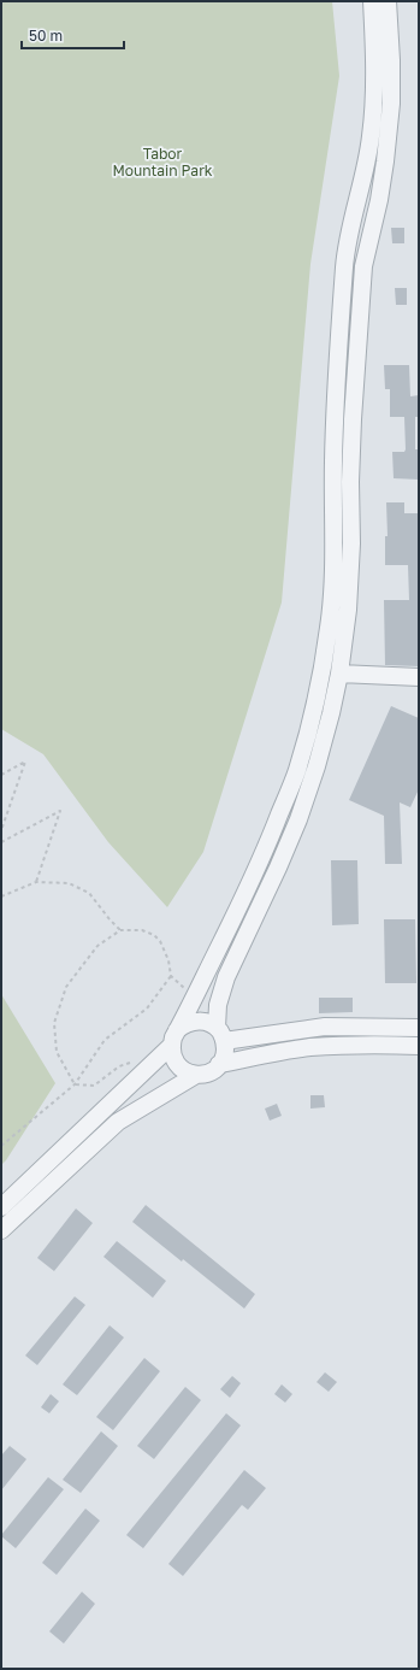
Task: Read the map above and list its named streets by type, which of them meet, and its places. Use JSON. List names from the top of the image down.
{
  "parks": ["Tabor Mountain Park"],
  "scale_bar": "50 m"
}
